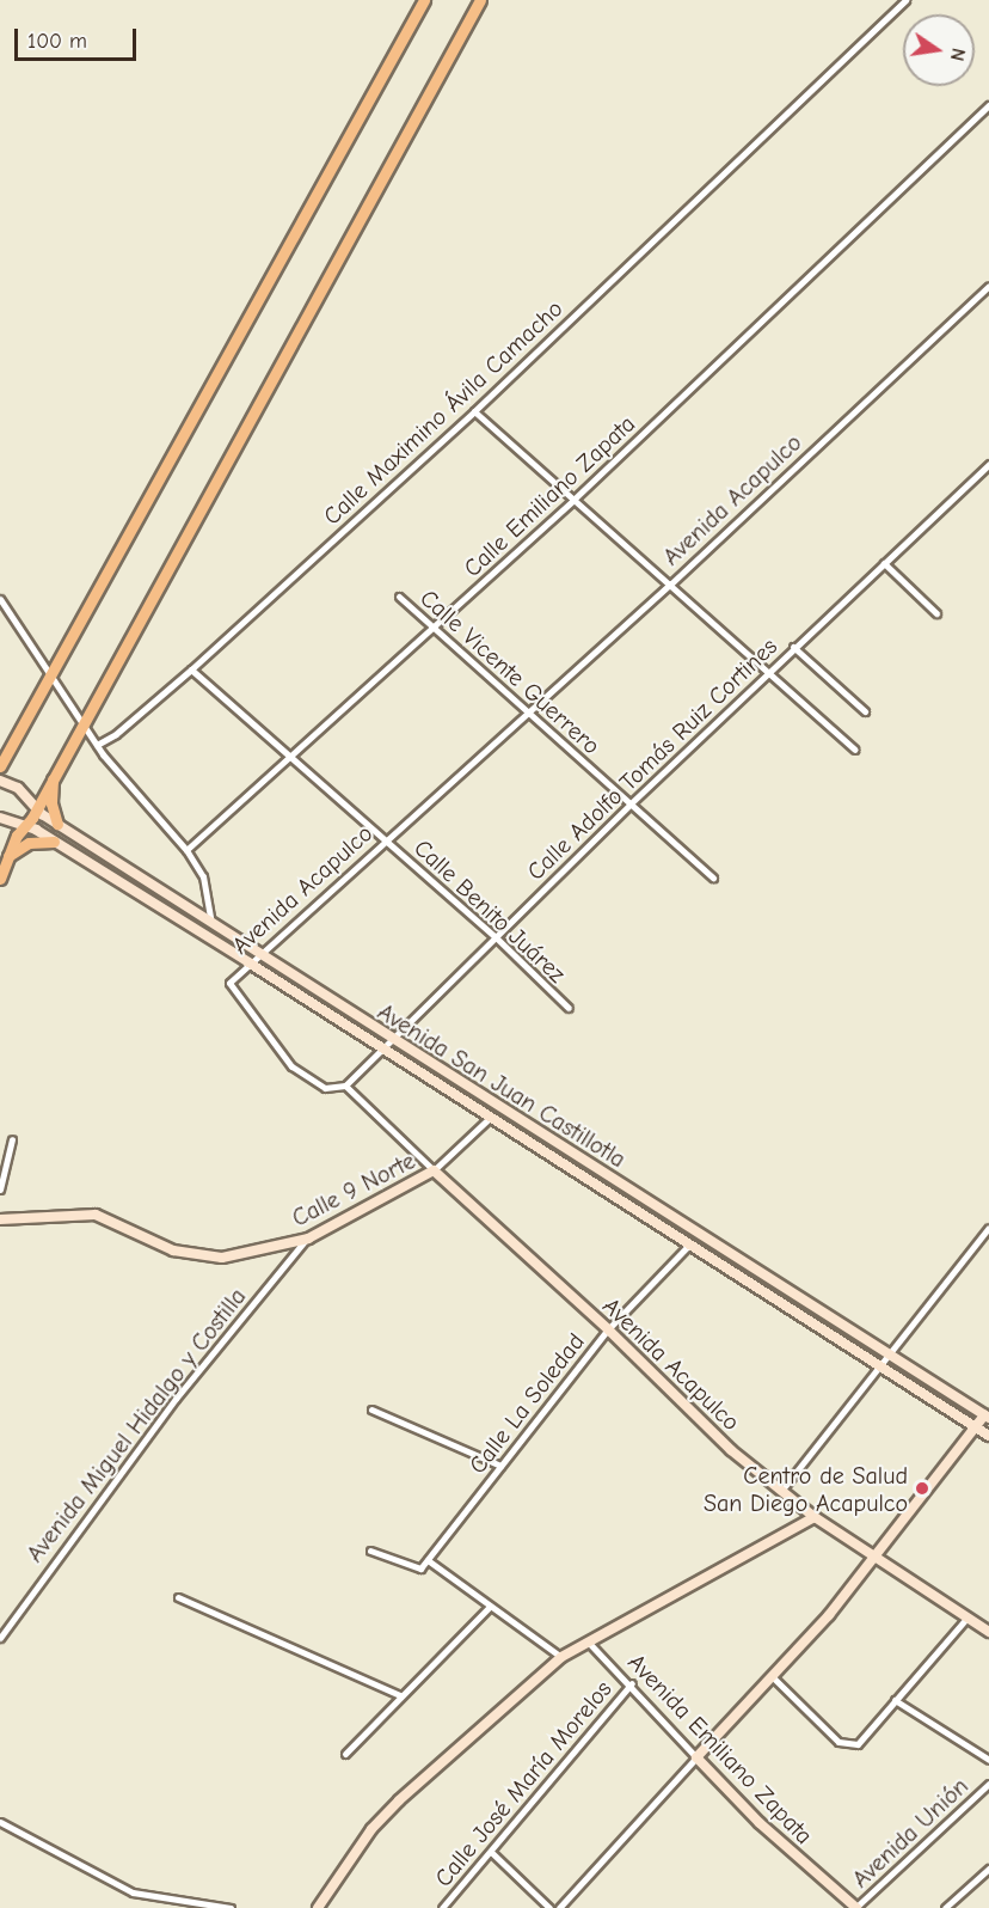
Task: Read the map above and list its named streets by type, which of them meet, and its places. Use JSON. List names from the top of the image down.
{
  "streets": {
    "street": [
      "Calle Maximino Ávila Camacho",
      "Calle Emiliano Zapata",
      "Avenida Acapulco",
      "Calle Vicente Guerrero",
      "Calle Adolfo Tomás Ruiz Cortines",
      "Calle Benito Juárez",
      "Avenida San Juan Castillotla",
      "Calle 9 Norte",
      "Calle La Soledad",
      "Avenida Miguel Hidalgo y Costilla",
      "Avenida Emiliano Zapata",
      "Calle José María Morelos",
      "Avenida Unión"
    ]
  },
  "crossings": [
    ["Calle Maximino Ávila Camacho", "Calle Benito Juárez"],
    ["Calle Emiliano Zapata", "Calle Vicente Guerrero"],
    ["Calle Emiliano Zapata", "Calle Benito Juárez"],
    ["Avenida Acapulco", "Calle Vicente Guerrero"],
    ["Avenida Acapulco", "Calle Adolfo Tomás Ruiz Cortines"],
    ["Avenida Acapulco", "Calle Benito Juárez"],
    ["Avenida Acapulco", "Avenida San Juan Castillotla"],
    ["Avenida Acapulco", "Calle 9 Norte"],
    ["Avenida Acapulco", "Calle La Soledad"],
    ["Calle Vicente Guerrero", "Calle Adolfo Tomás Ruiz Cortines"],
    ["Calle Adolfo Tomás Ruiz Cortines", "Calle Benito Juárez"],
    ["Calle Adolfo Tomás Ruiz Cortines", "Avenida San Juan Castillotla"],
    ["Avenida San Juan Castillotla", "Calle La Soledad"],
    ["Calle 9 Norte", "Avenida Miguel Hidalgo y Costilla"],
    ["Avenida Emiliano Zapata", "Calle José María Morelos"],
    ["Avenida Emiliano Zapata", "Avenida Unión"]
  ],
  "places": ["Centro de Salud San Diego Acapulco"],
  "scale_bar": "100 m",
  "north": "right"
}
